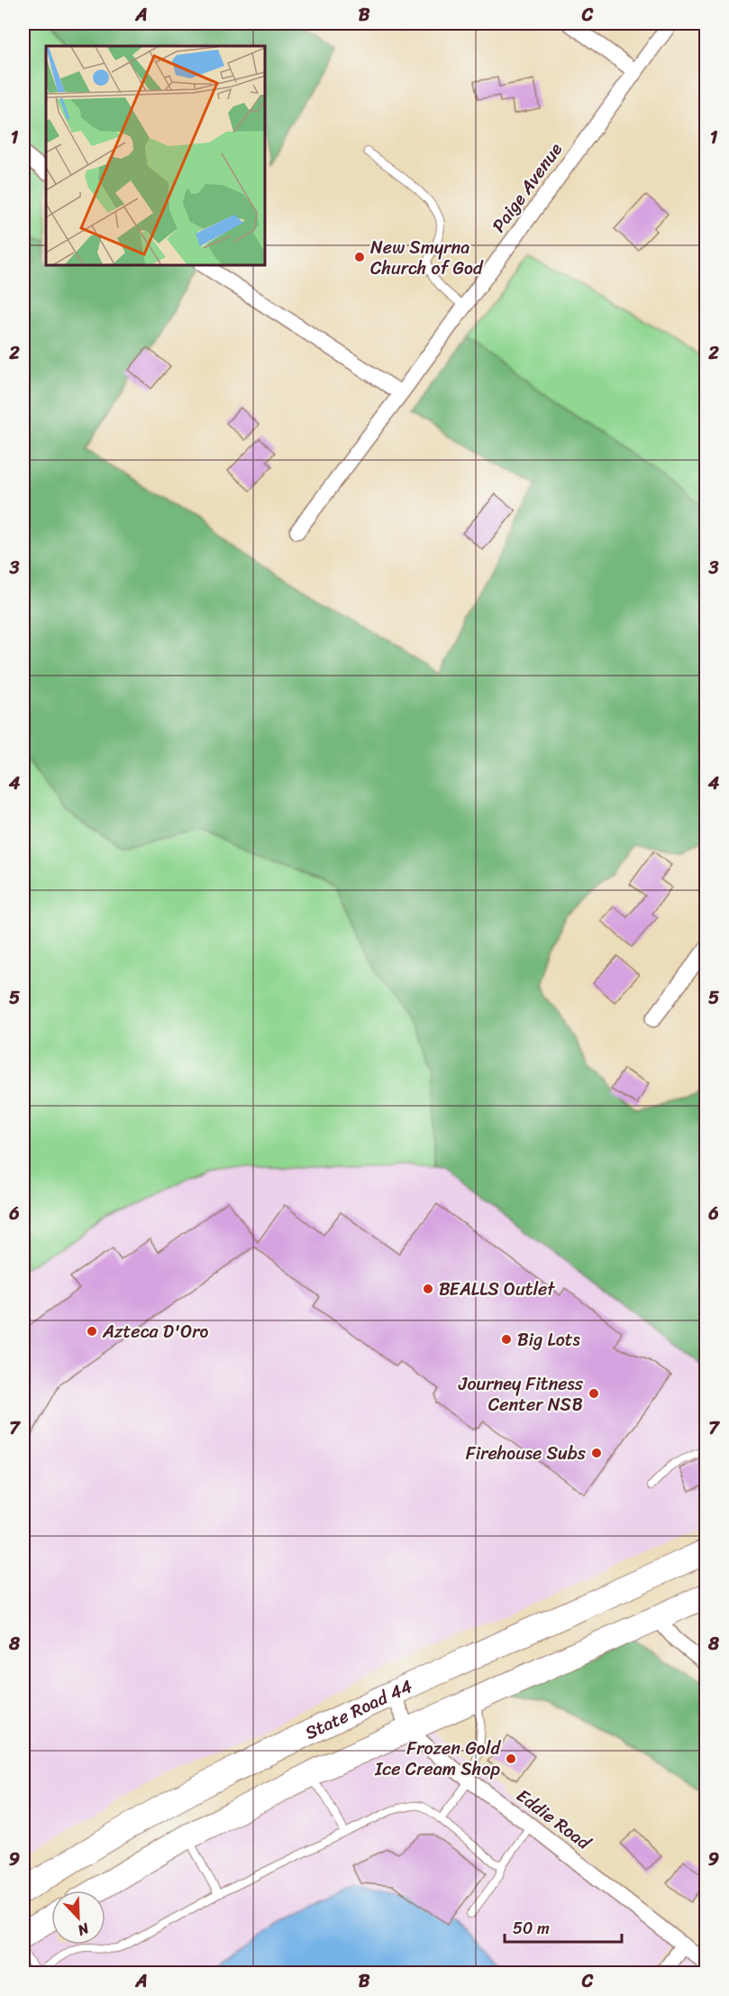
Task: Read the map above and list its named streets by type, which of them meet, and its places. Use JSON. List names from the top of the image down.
{
  "streets": {
    "main road": ["State Road 44"],
    "street": ["Paige Avenue", "Eddie Road"]
  },
  "crossings": [
    ["State Road 44", "Eddie Road"]
  ],
  "places": [
    "New Smyrna Church of God",
    "BEALLS Outlet",
    "Azteca D'Oro",
    "Big Lots",
    "Journey Fitness Center NSB",
    "Firehouse Subs",
    "Frozen Gold Ice Cream Shop"
  ],
  "scale_bar": "50 m",
  "north": "bottom right",
  "grid": {
    "columns": ["A", "B", "C"],
    "rows": [
      "1",
      "2",
      "3",
      "4",
      "5",
      "6",
      "7",
      "8",
      "9"
    ]
  }
}
